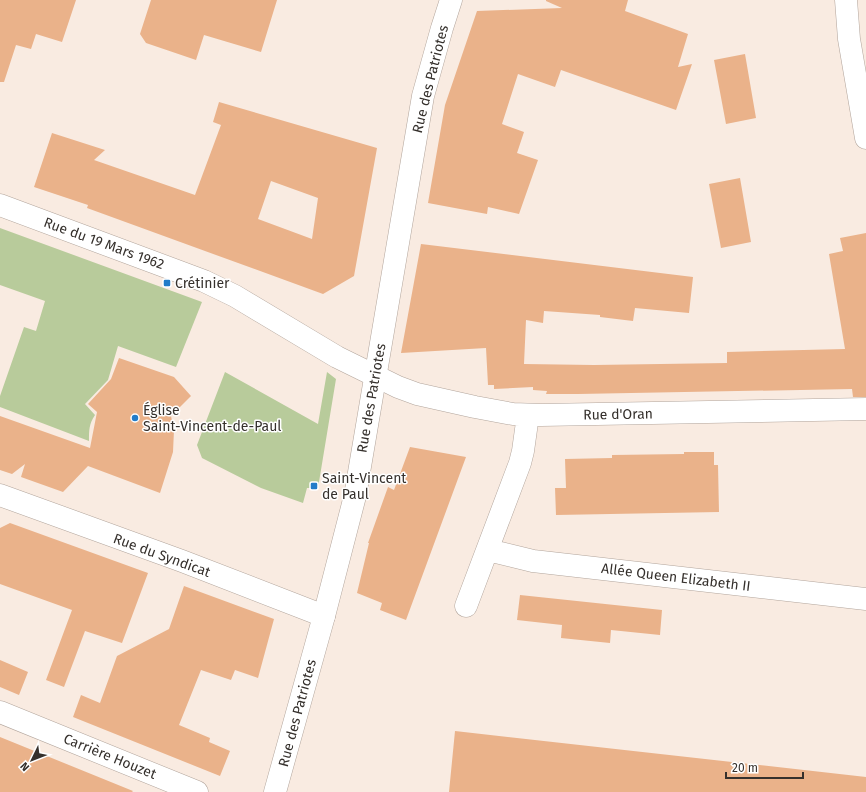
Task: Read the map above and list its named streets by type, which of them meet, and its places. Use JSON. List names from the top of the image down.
{
  "streets": {
    "street": [
      "Rue des Patriotes",
      "Rue du 19 Mars 1962",
      "Rue d'Oran",
      "Rue du Syndicat",
      "Allée Queen Elizabeth II",
      "Carrière Houzet"
    ]
  },
  "crossings": [
    ["Rue des Patriotes", "Rue du 19 Mars 1962"],
    ["Rue des Patriotes", "Rue d'Oran"],
    ["Rue des Patriotes", "Rue du Syndicat"],
    ["Rue du 19 Mars 1962", "Rue d'Oran"]
  ],
  "places": {
    "transit": ["Crétinier", "Saint-Vincent de Paul"],
    "other": ["Église Saint-Vincent-de-Paul"]
  },
  "scale_bar": "20 m",
  "north": "bottom left"
}
